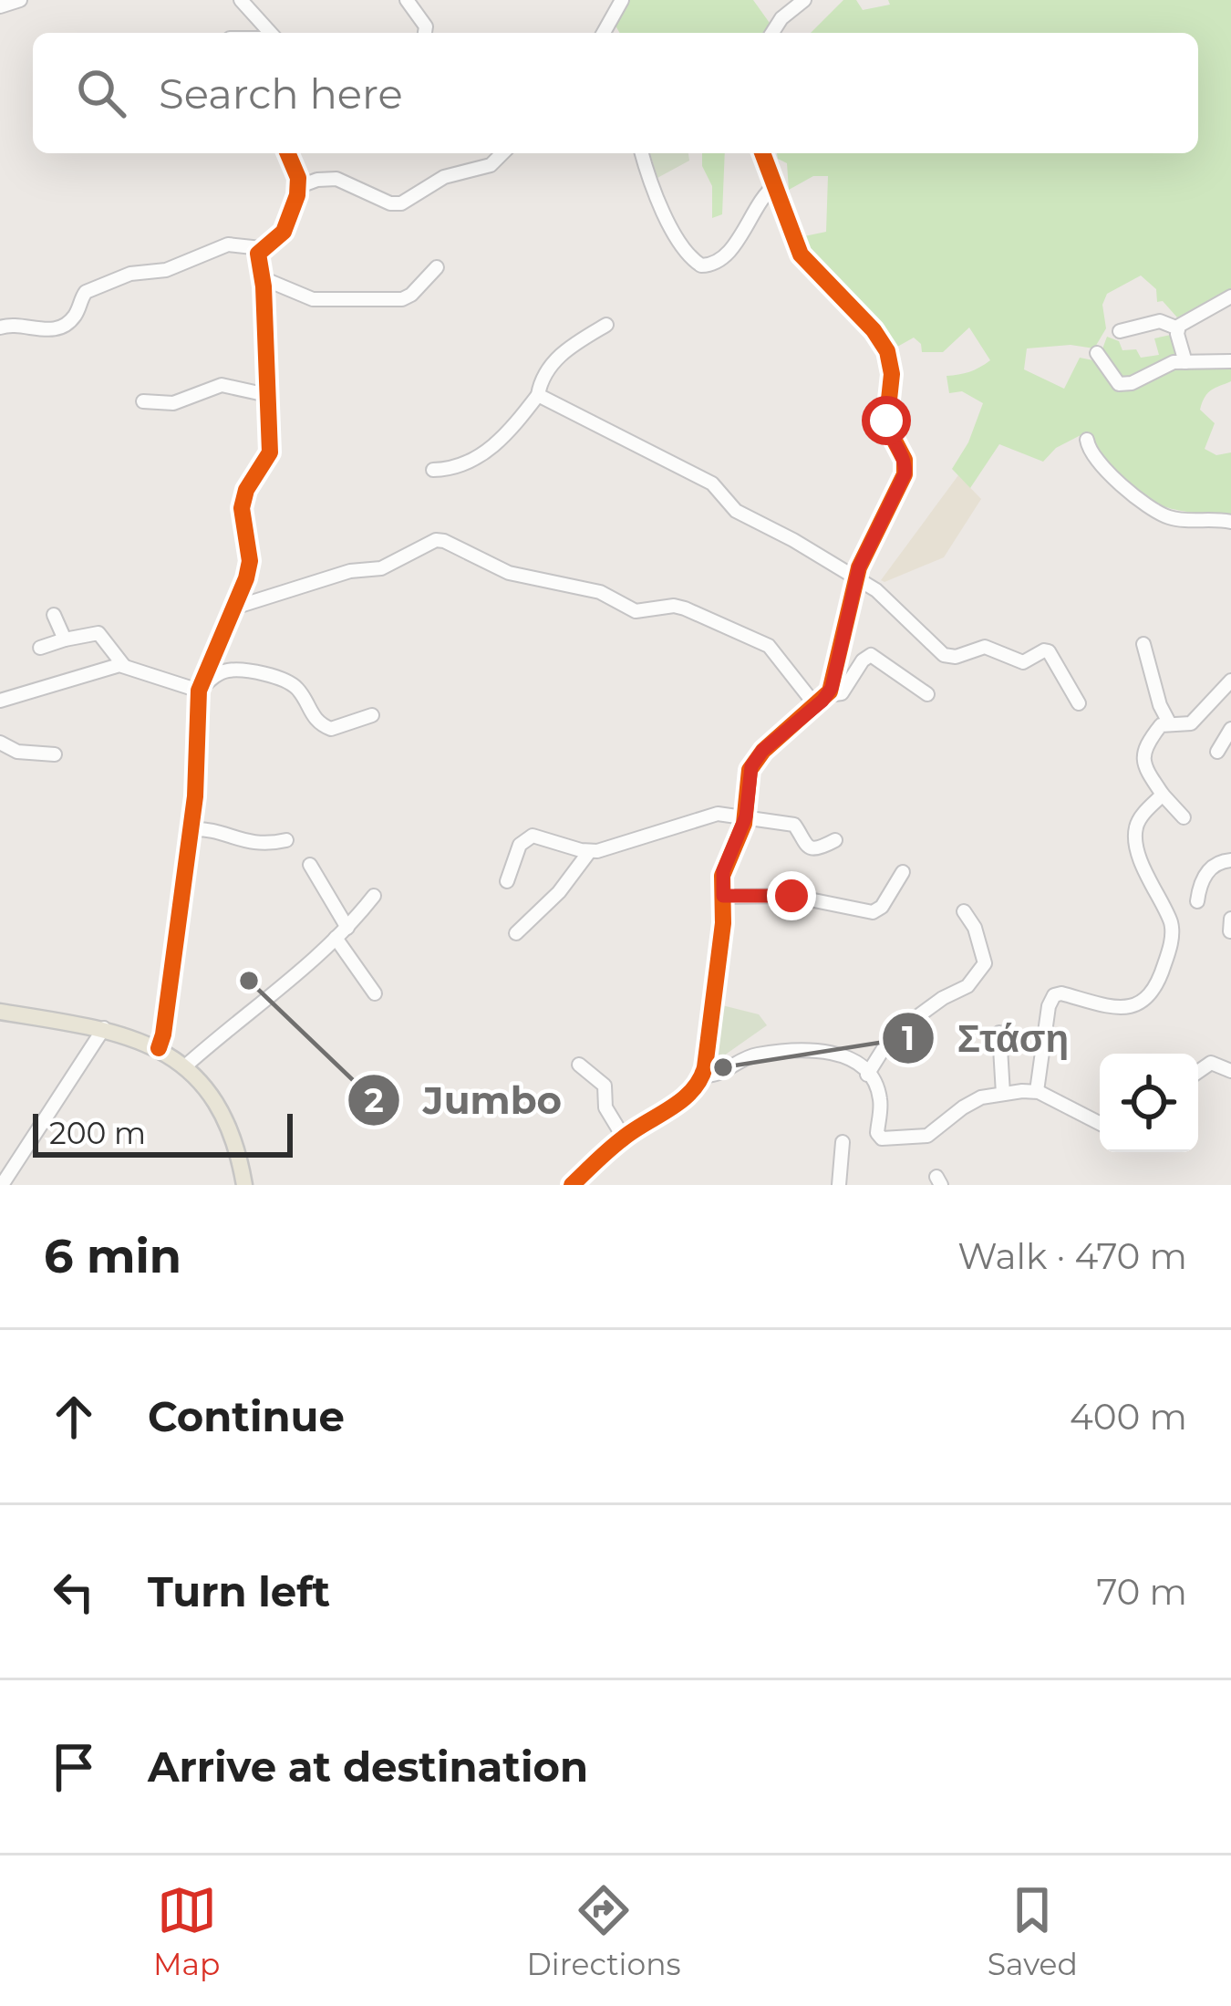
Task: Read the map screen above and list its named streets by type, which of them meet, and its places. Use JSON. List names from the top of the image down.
{
  "places": ["Jumbo", "Στάση"],
  "scale_bar": "200 m",
  "page": {
    "search": "Search here",
    "scale": "200 m",
    "heading": ["6 min", "Walk · 470 m"],
    "list": [
      ["Continue", "400 m"],
      ["Turn left", "70 m"],
      "Arrive at destination"
    ],
    "nav": ["Map", "Directions", "Saved"]
  }
}
